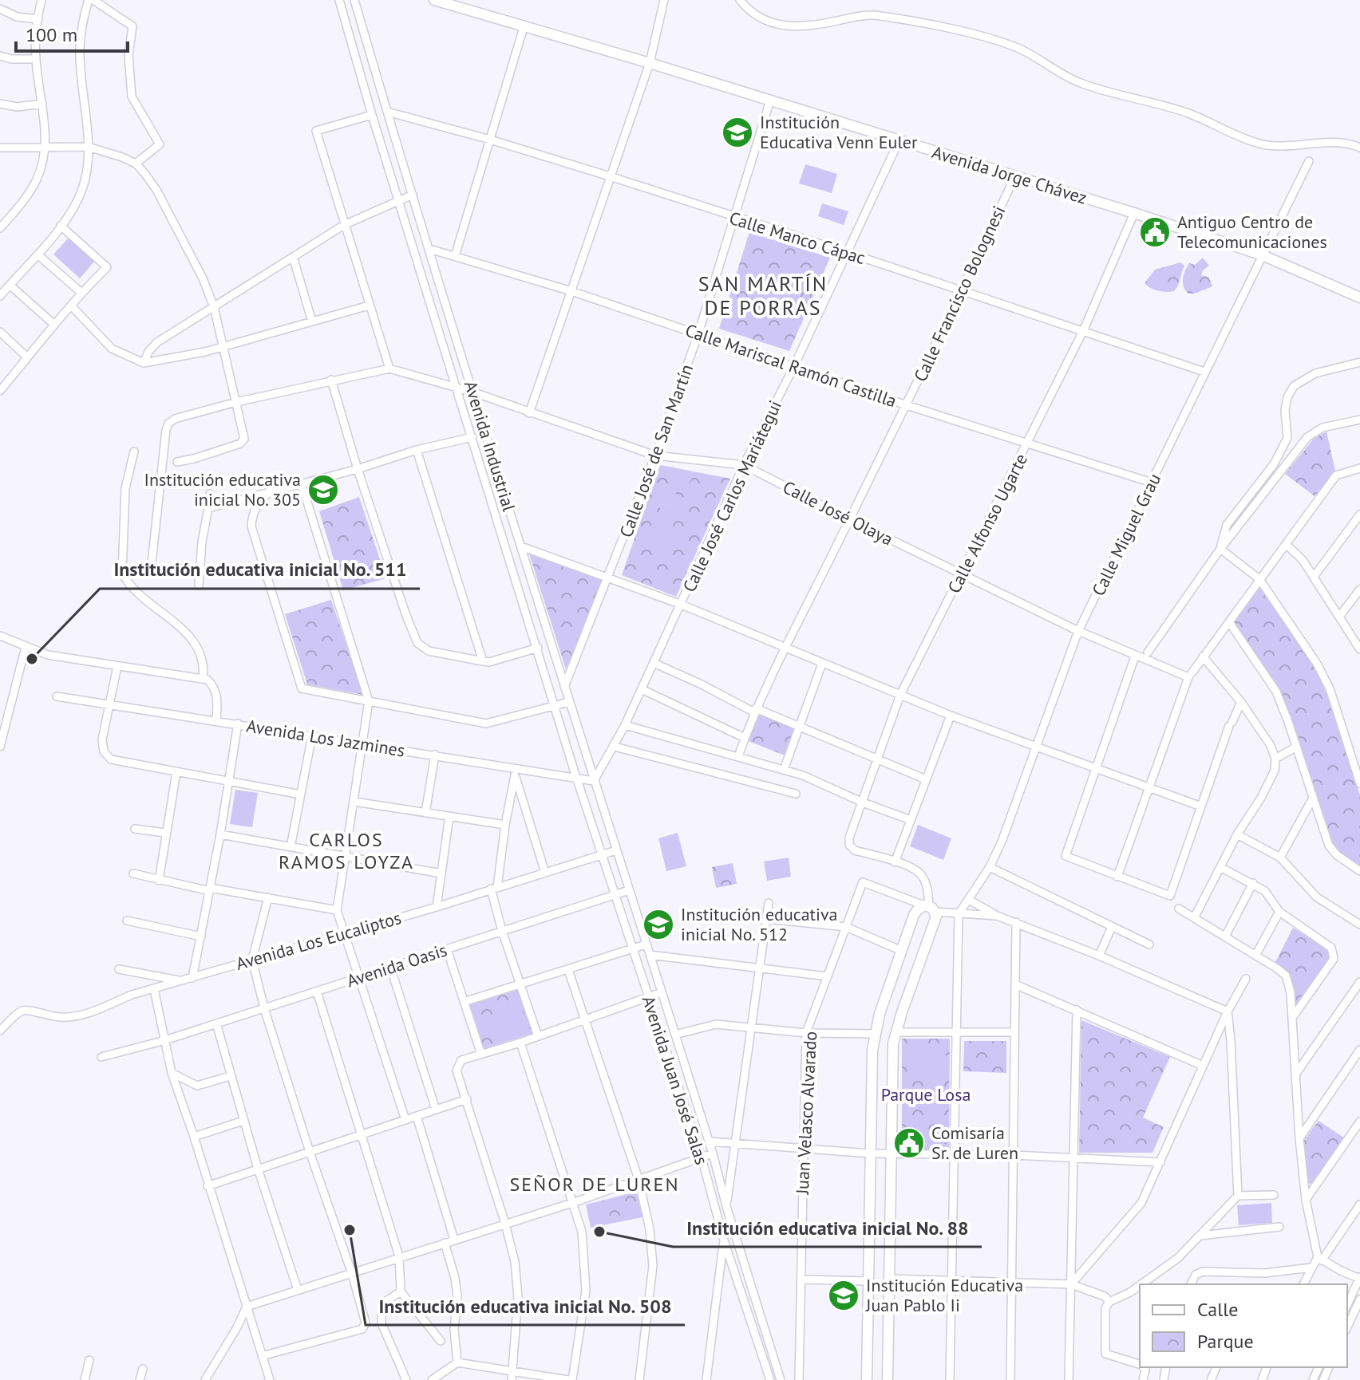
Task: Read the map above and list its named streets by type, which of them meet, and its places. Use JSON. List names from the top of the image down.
{
  "streets": {
    "main road": ["Avenida Jorge Chávez"],
    "street": [
      "Calle Manco Cápac",
      "Calle Francisco Bolognesi",
      "Calle Mariscal Ramón Castilla",
      "Avenida Industrial",
      "Calle José de San Martín",
      "Calle José Carlos Mariátegui",
      "Calle José Olaya",
      "Calle Alfonso Ugarte",
      "Calle Miguel Grau",
      "Avenida Los Jazmines",
      "Avenida Los Eucaliptos",
      "Avenida Oasis",
      "Avenida Juan José Salas",
      "Juan Velasco Alvarado"
    ]
  },
  "crossings": [
    ["Avenida Jorge Chávez", "Calle Francisco Bolognesi"],
    ["Avenida Jorge Chávez", "Calle José de San Martín"],
    ["Avenida Jorge Chávez", "Calle José Carlos Mariátegui"],
    ["Avenida Jorge Chávez", "Calle Alfonso Ugarte"],
    ["Avenida Jorge Chávez", "Calle Miguel Grau"],
    ["Calle Manco Cápac", "Calle Francisco Bolognesi"],
    ["Calle Manco Cápac", "Avenida Industrial"],
    ["Calle Manco Cápac", "Calle José de San Martín"],
    ["Calle Manco Cápac", "Calle José Carlos Mariátegui"],
    ["Calle Manco Cápac", "Calle Alfonso Ugarte"],
    ["Calle Manco Cápac", "Calle Miguel Grau"],
    ["Calle Francisco Bolognesi", "Calle Mariscal Ramón Castilla"],
    ["Calle Francisco Bolognesi", "Calle José Olaya"],
    ["Calle Mariscal Ramón Castilla", "Avenida Industrial"],
    ["Calle Mariscal Ramón Castilla", "Calle José de San Martín"],
    ["Calle Mariscal Ramón Castilla", "Calle José Carlos Mariátegui"],
    ["Calle Mariscal Ramón Castilla", "Calle Alfonso Ugarte"],
    ["Calle Mariscal Ramón Castilla", "Calle Miguel Grau"],
    ["Avenida Industrial", "Calle José de San Martín"],
    ["Avenida Industrial", "Calle José Carlos Mariátegui"],
    ["Avenida Industrial", "Calle José Olaya"],
    ["Avenida Industrial", "Avenida Los Jazmines"],
    ["Avenida Industrial", "Avenida Juan José Salas"],
    ["Calle José de San Martín", "Calle José Olaya"],
    ["Calle José Carlos Mariátegui", "Calle José Olaya"],
    ["Calle José Carlos Mariátegui", "Avenida Los Jazmines"],
    ["Calle José Carlos Mariátegui", "Avenida Juan José Salas"],
    ["Calle José Olaya", "Calle Alfonso Ugarte"],
    ["Calle José Olaya", "Calle Miguel Grau"],
    ["Calle José Olaya", "Avenida Juan José Salas"],
    ["Avenida Los Jazmines", "Avenida Juan José Salas"],
    ["Avenida Los Eucaliptos", "Avenida Juan José Salas"],
    ["Avenida Oasis", "Avenida Juan José Salas"]
  ],
  "districts": ["SAN MARTÍN DE PORRAS", "CARLOS RAMOS LOYZA", "SEÑOR DE LUREN"],
  "parks": ["Parque Losa"],
  "places": {
    "school or university": [
      "Institución Educativa Venn Euler",
      "Institución educativa inicial No. 305",
      "Institución educativa inicial No. 512",
      "Institución Educativa Juan Pablo Ii"
    ],
    "public building": ["Antiguo Centro de Telecomunicaciones", "Comisaría Sr. de Luren"],
    "other": ["Institución educativa inicial No. 511", "Institución educativa inicial No. 508", "Institución educativa inicial No. 88"]
  },
  "legend": ["Calle", "Parque"],
  "scale_bar": "100 m"
}
